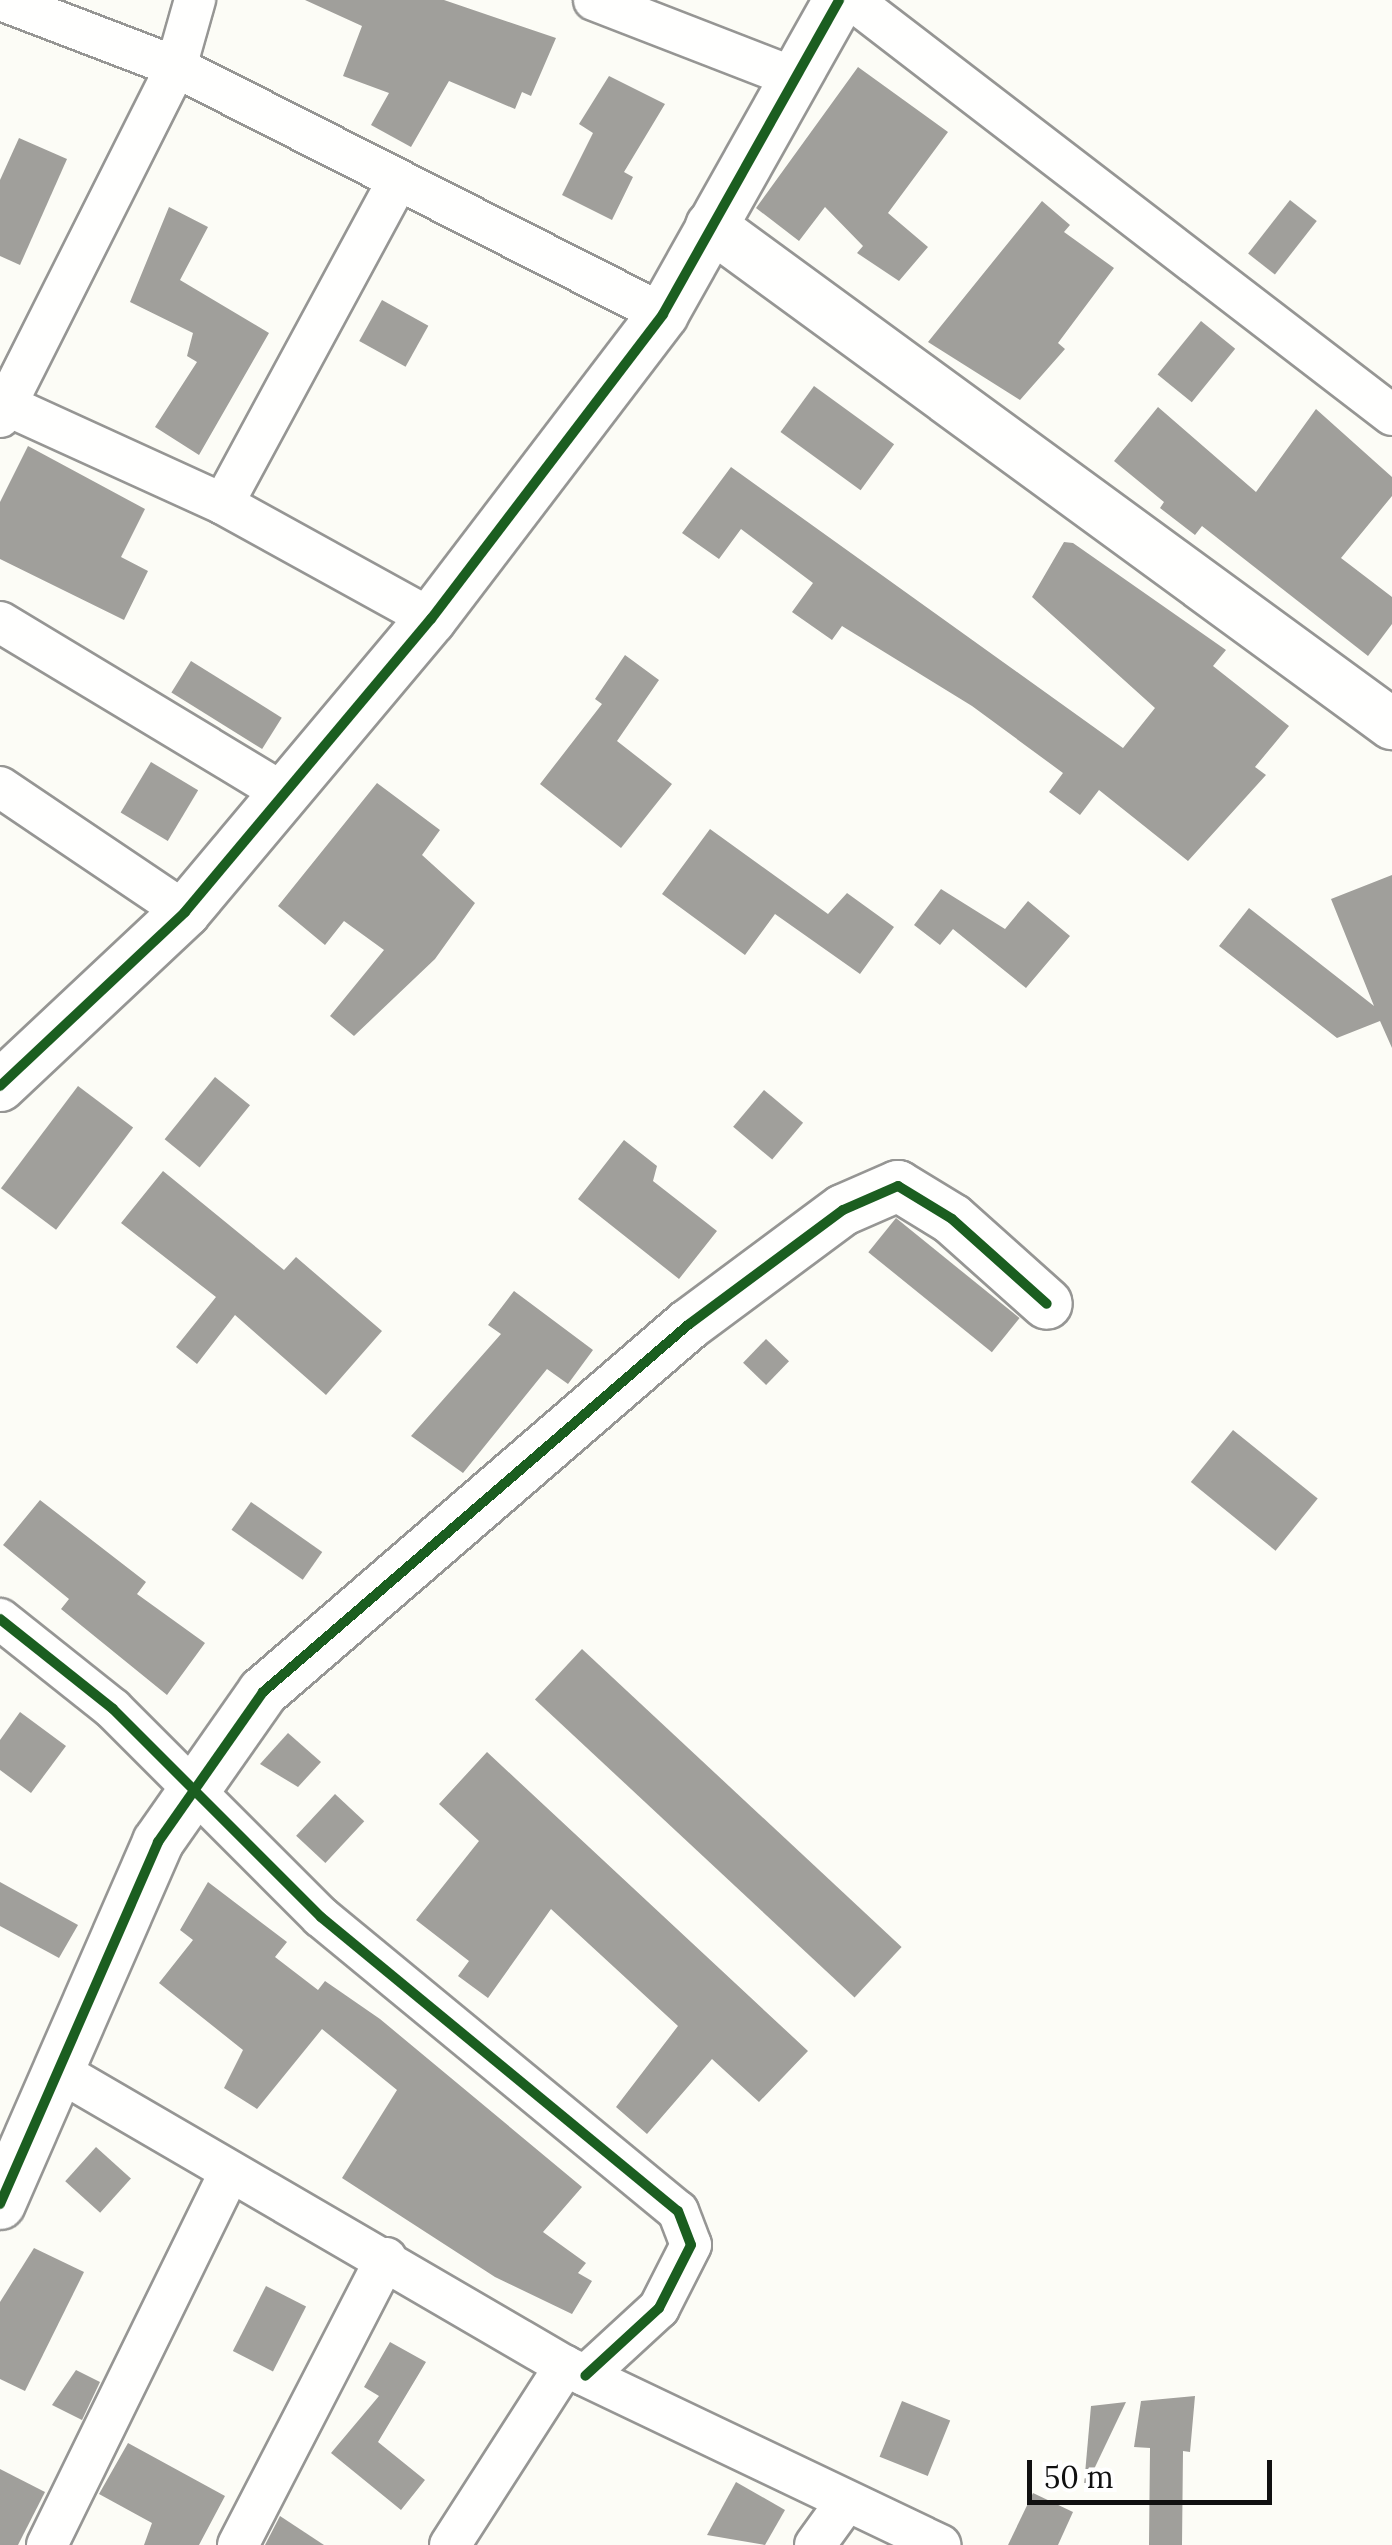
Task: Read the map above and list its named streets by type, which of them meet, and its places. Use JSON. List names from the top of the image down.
{
  "scale_bar": "50 m"
}
